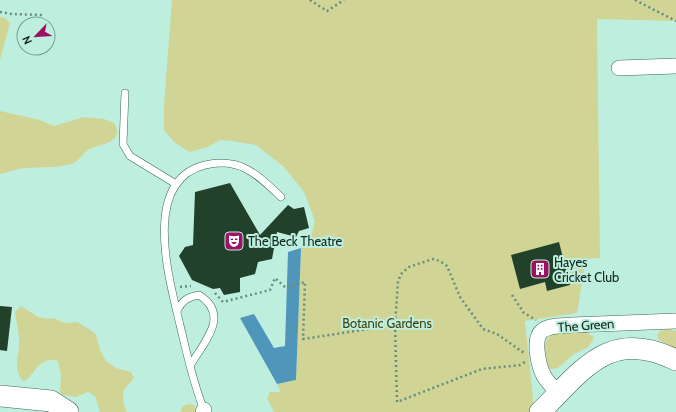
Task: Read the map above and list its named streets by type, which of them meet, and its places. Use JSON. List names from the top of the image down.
{
  "streets": {
    "street": ["The Green"]
  },
  "parks": ["Botanic Gardens"],
  "places": {
    "theatre": ["The Beck Theatre"],
    "building": ["Hayes Cricket Club"]
  },
  "north": "bottom left"
}
